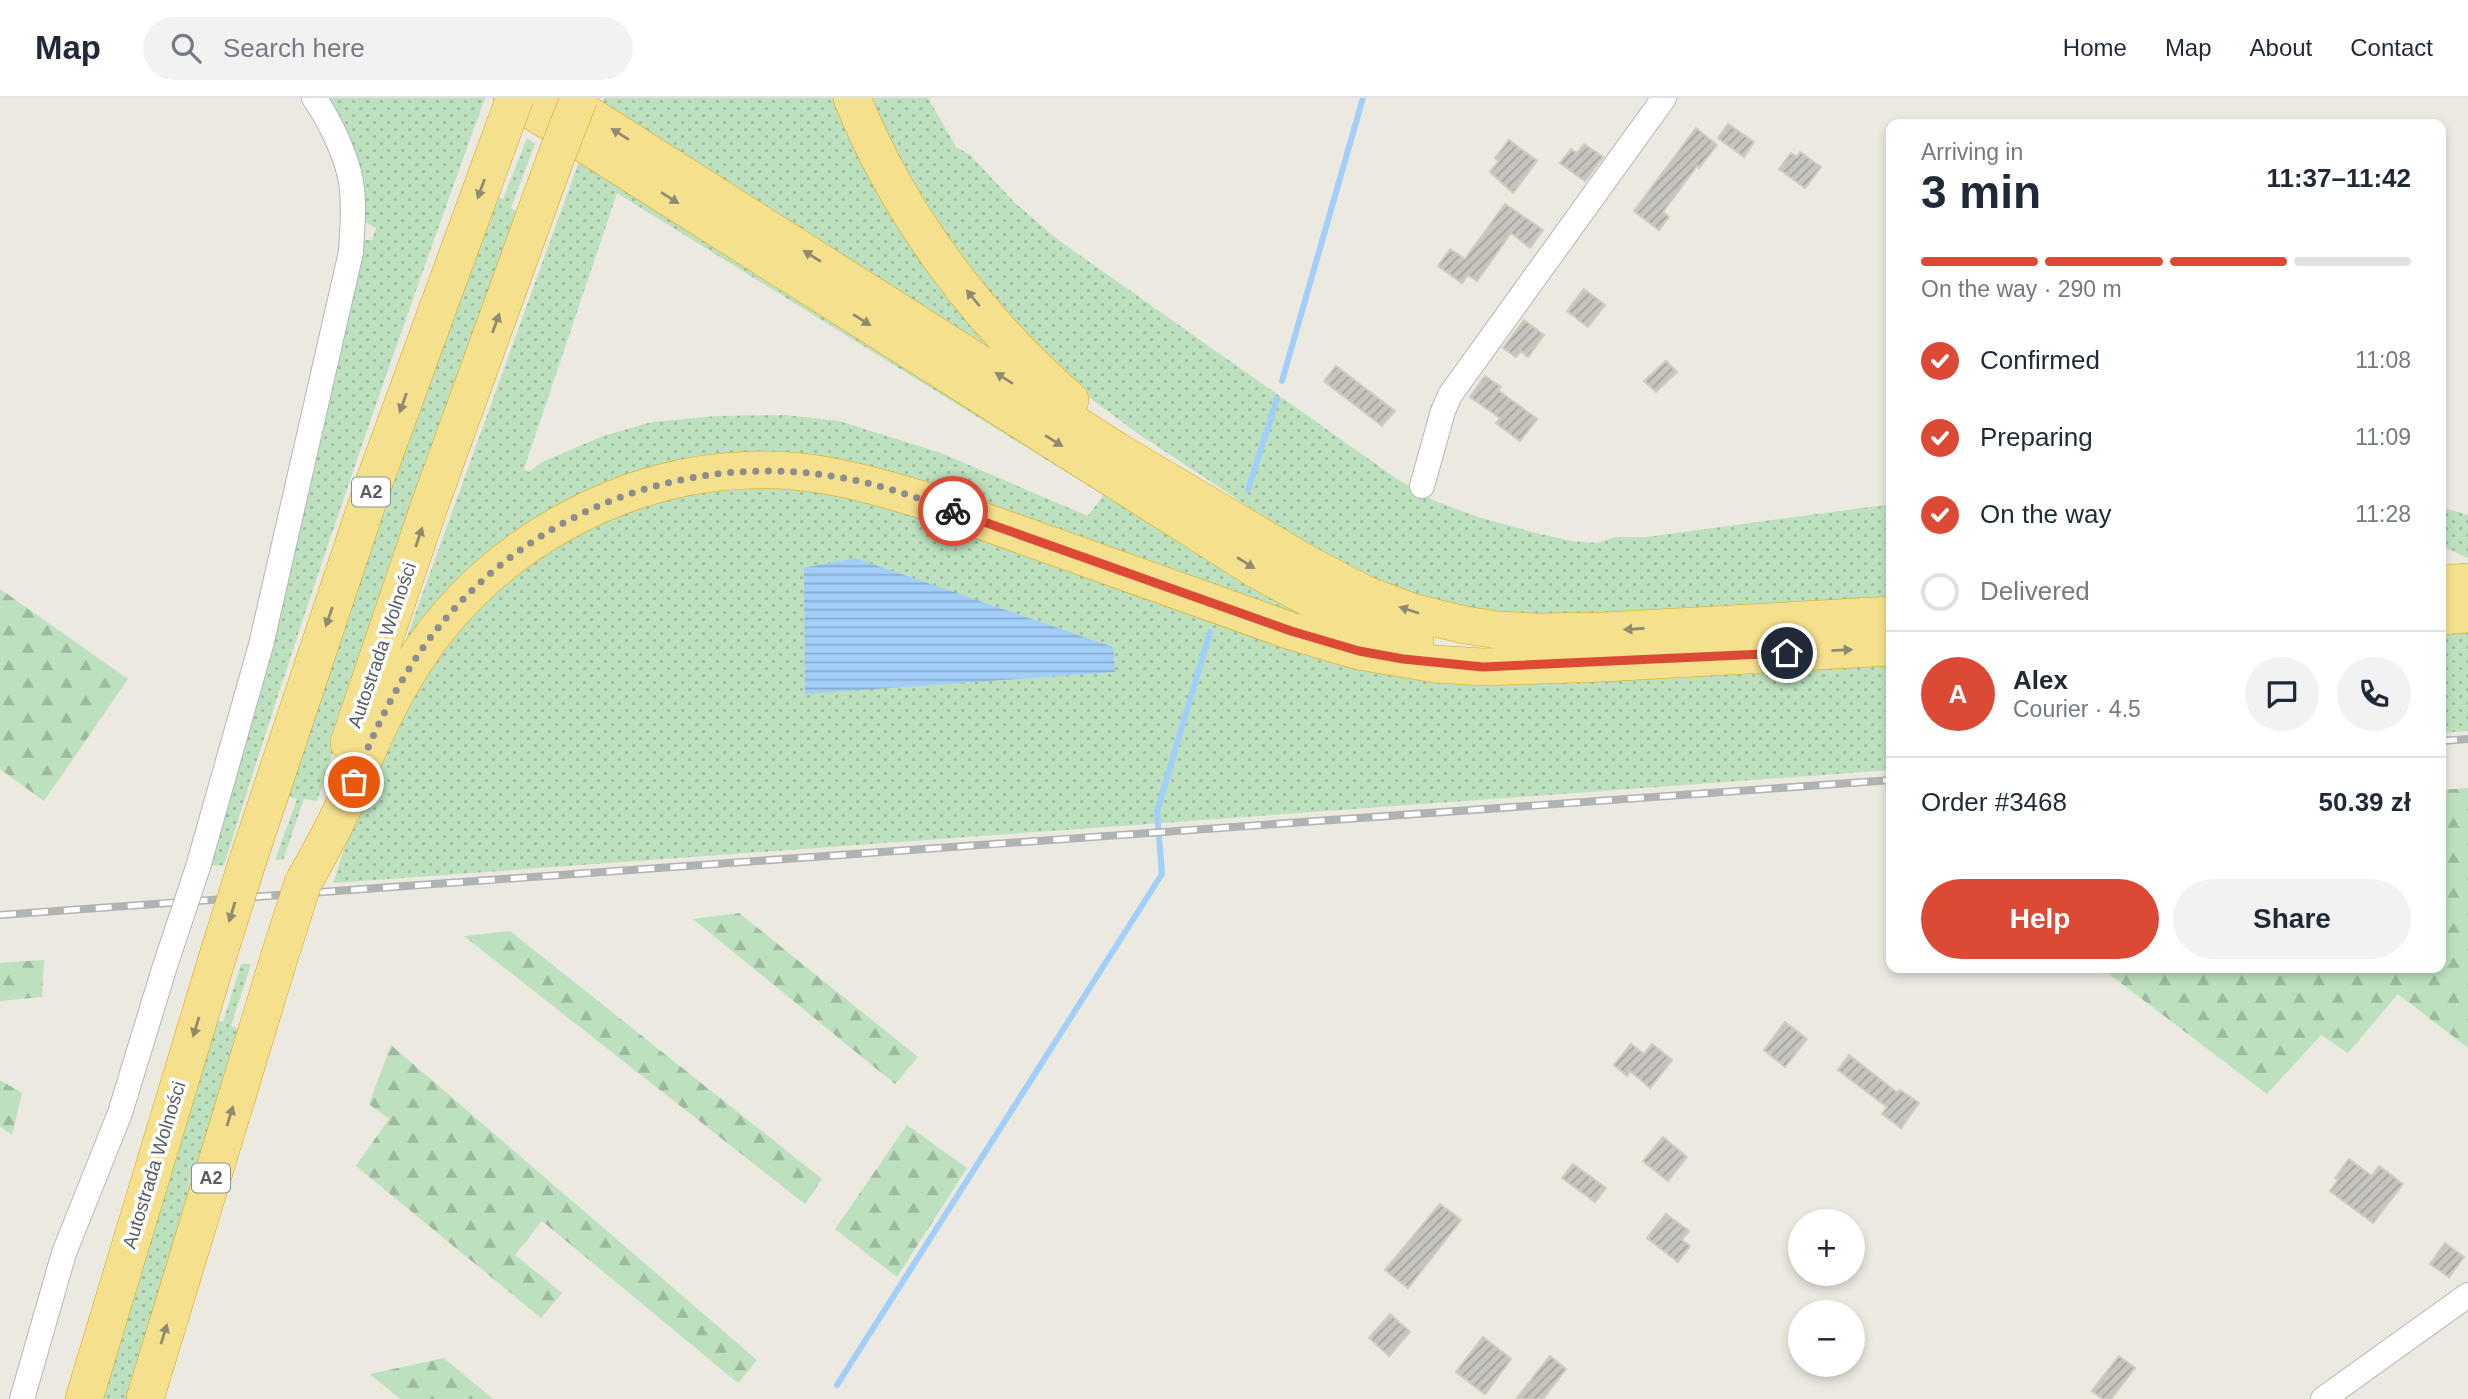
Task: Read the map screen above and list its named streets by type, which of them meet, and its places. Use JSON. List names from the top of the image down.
{
  "streets": {
    "highway": ["A2", "Autostrada Wolności"]
  },
  "page": {
    "header": "Map",
    "search": "Search here",
    "nav": [
      "Home",
      "Map",
      "About",
      "Contact"
    ],
    "heading": ["3 min", "Arriving in", "11:37–11:42"],
    "panel": [
      "Alex",
      "Courier · 4.5",
      "Order #3468",
      "50.39 zł"
    ],
    "bar": "On the way · 290 m",
    "list": [
      ["Confirmed", "11:08"],
      ["Preparing", "11:09"],
      ["On the way", "11:28"],
      "Delivered"
    ],
    "round": "A",
    "buttons": ["Help", "Share"],
    "map_buttons": ["+", "−"]
  }
}
